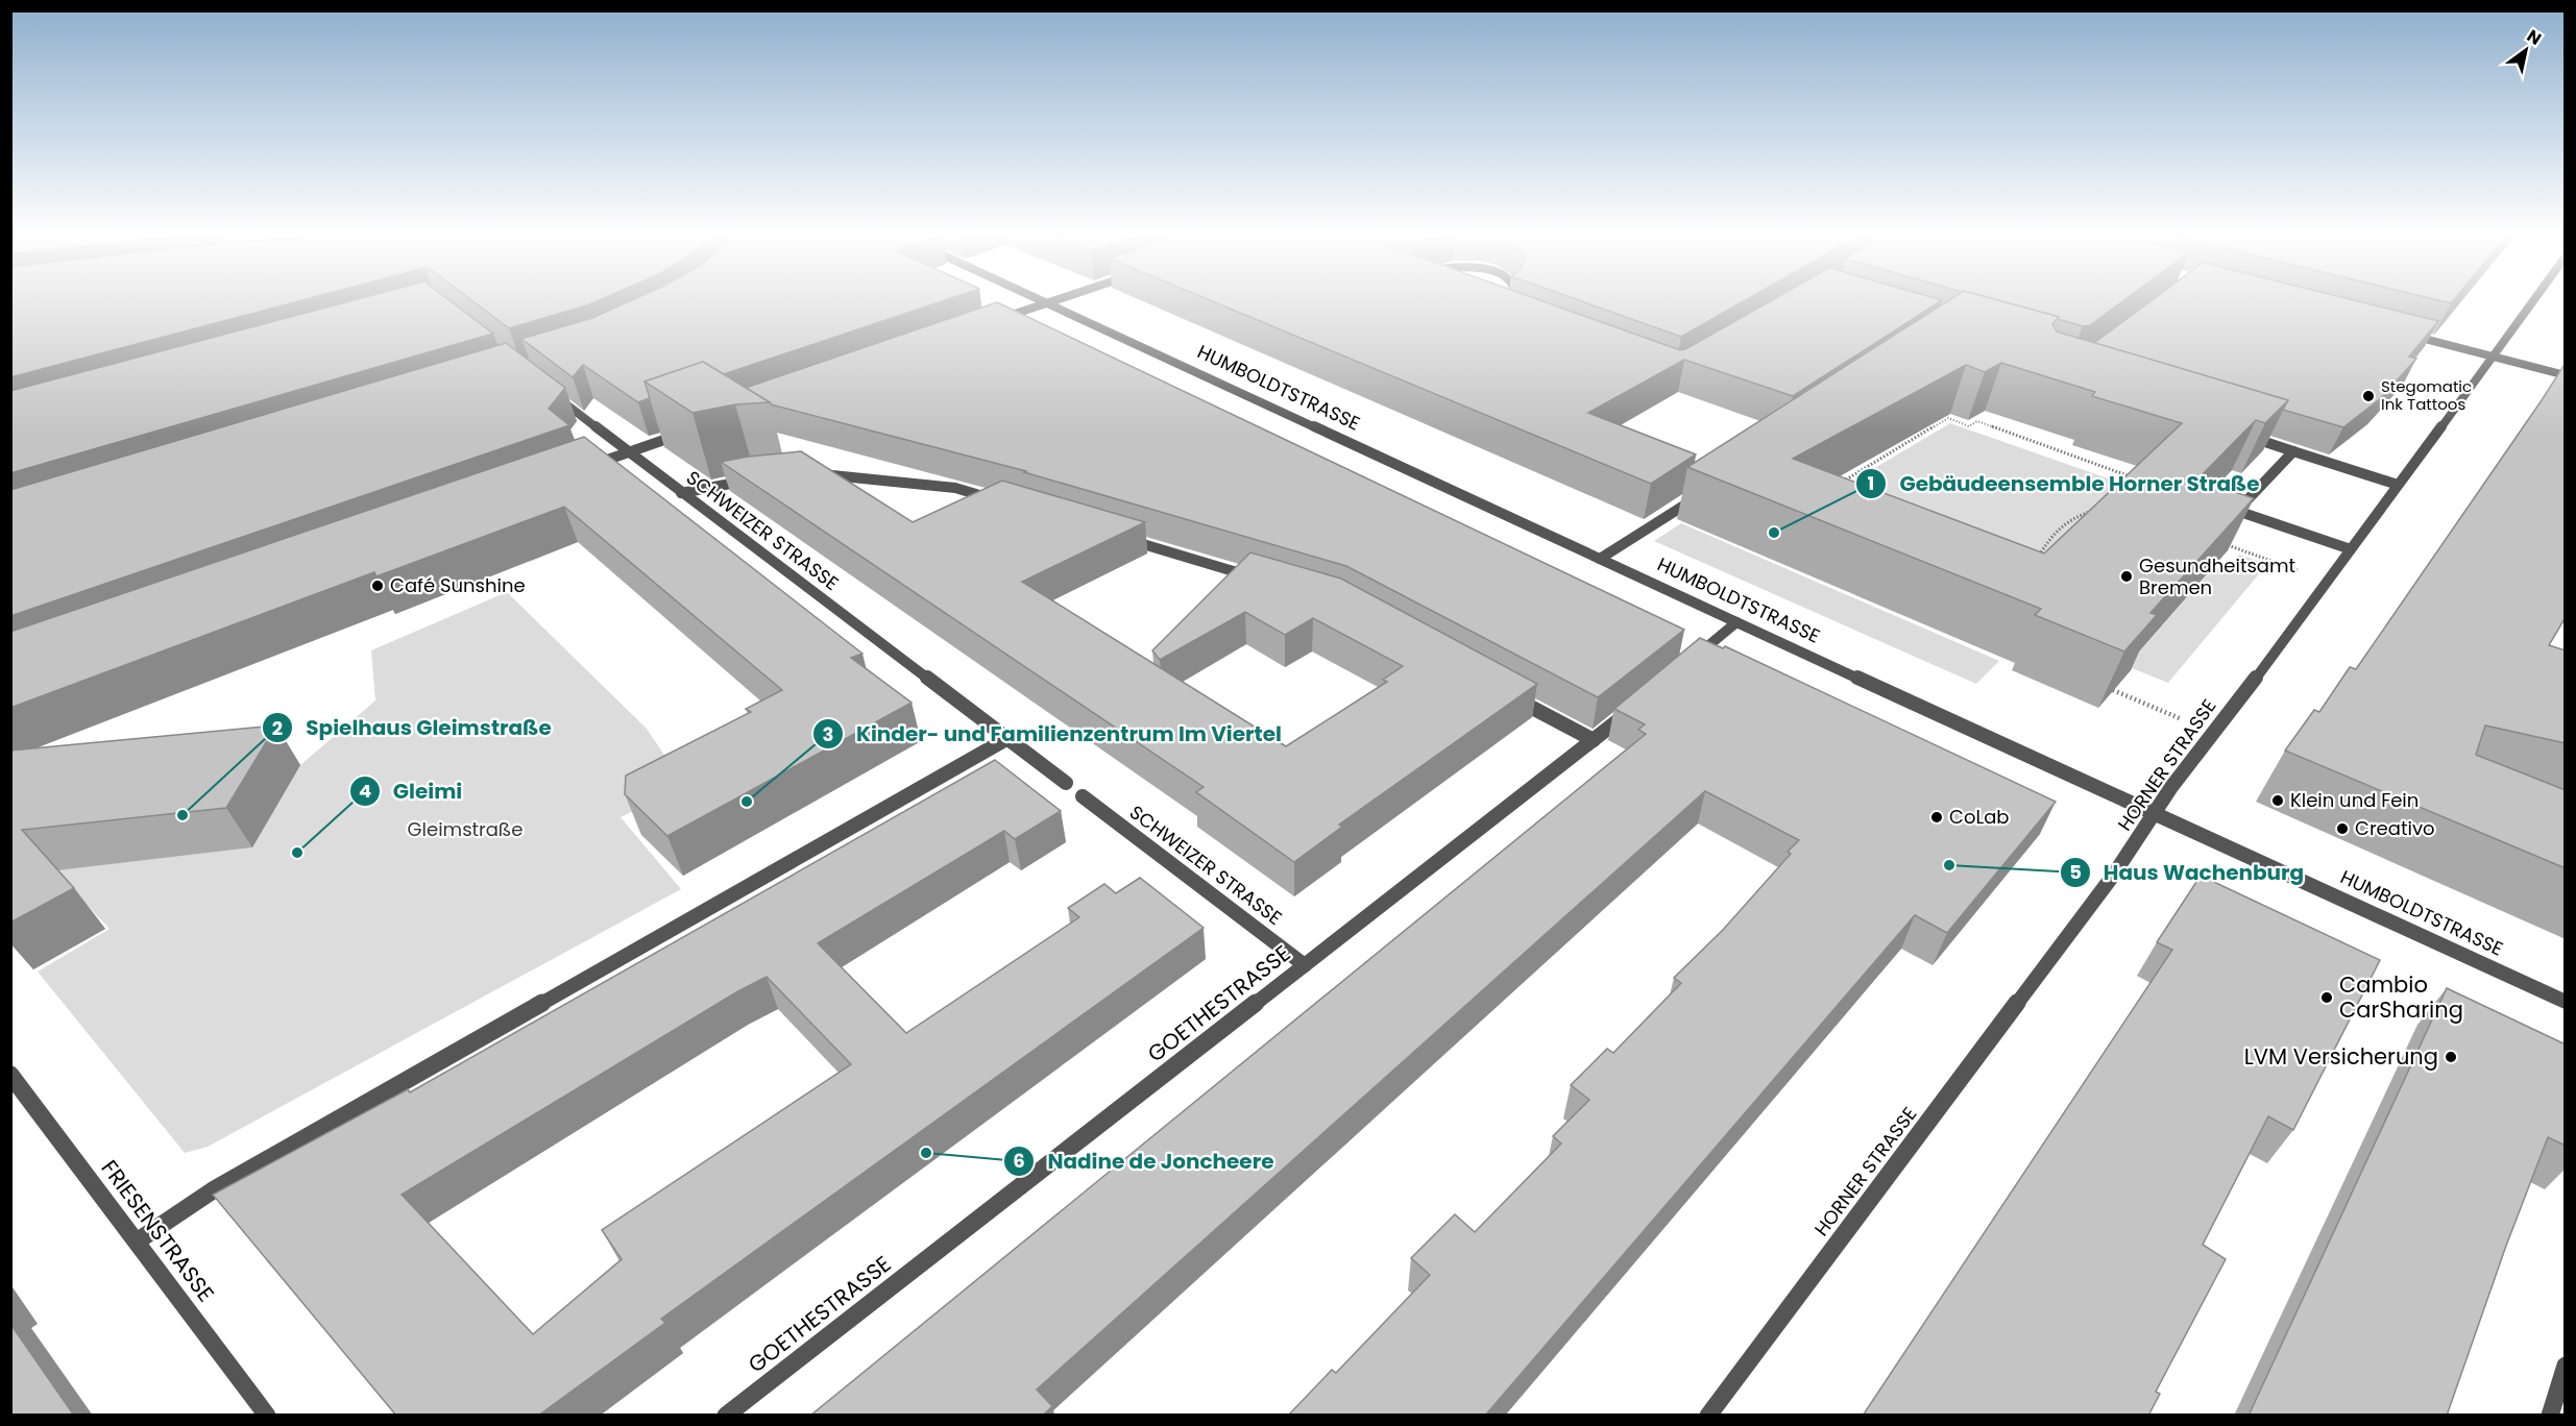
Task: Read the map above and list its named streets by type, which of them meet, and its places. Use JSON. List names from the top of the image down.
{
  "streets": {
    "street": [
      "HUMBOLDTSTRASSE",
      "SCHWEIZER STRASSE",
      "HORNER STRASSE",
      "GOETHESTRASSE",
      "FRIESENSTRASSE"
    ]
  },
  "crossings": [
    ["HUMBOLDTSTRASSE", "HORNER STRASSE"],
    ["SCHWEIZER STRASSE", "GOETHESTRASSE"]
  ],
  "parks": ["Gleimstraße"],
  "places": [
    "Stegomatic Ink Tattoos",
    "Gebäudeensemble Horner Straße",
    "Gesundheitsamt Bremen",
    "Café Sunshine",
    "Klein und Fein",
    "Kinder- und Familienzentrum Im Viertel",
    "Spielhaus Gleimstraße",
    "CoLab",
    "Creativo",
    "Gleimi",
    "Haus Wachenburg",
    "Cambio CarSharing",
    "LVM Versicherung",
    "Nadine de Joncheere"
  ],
  "north": "top right"
}
